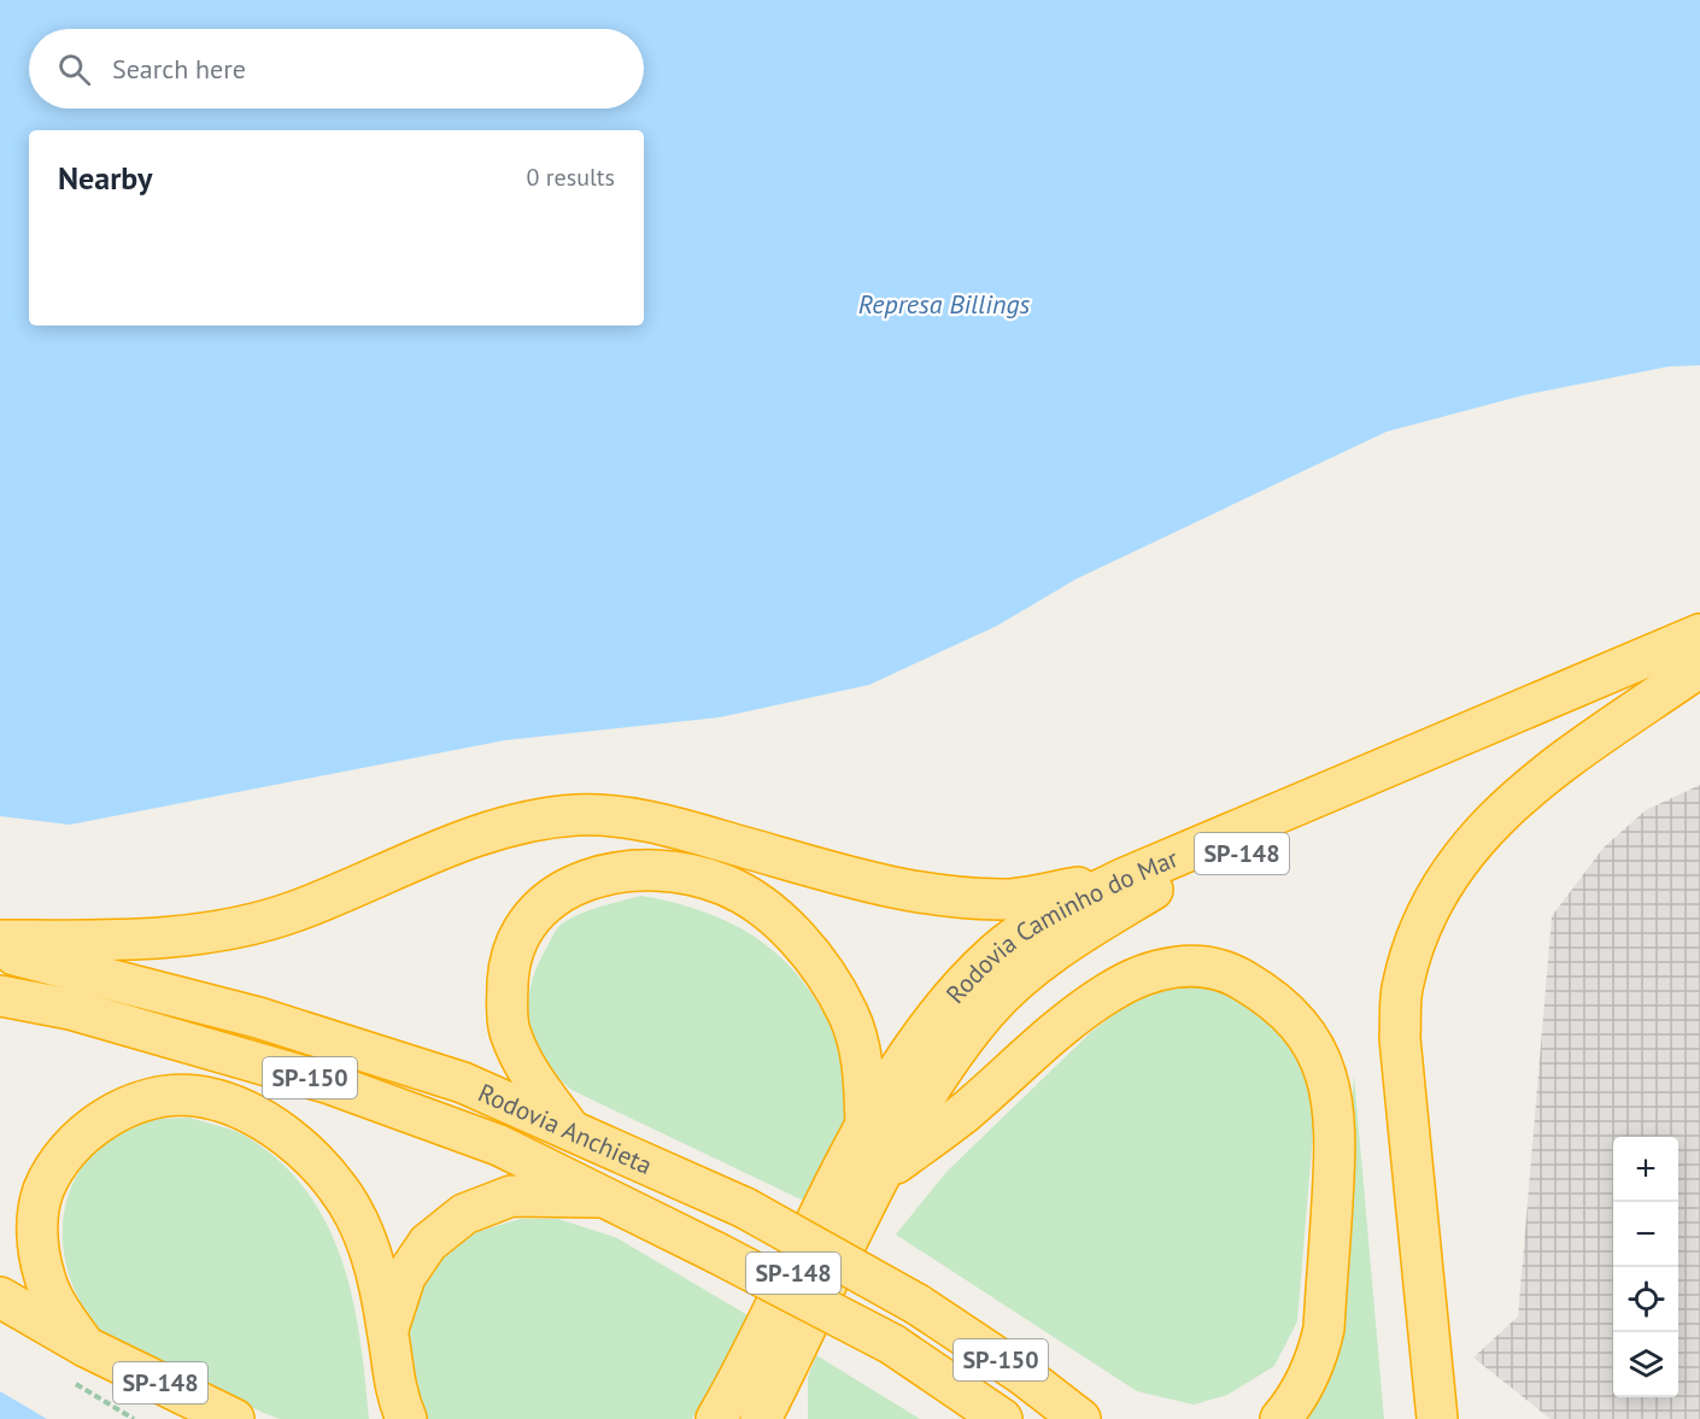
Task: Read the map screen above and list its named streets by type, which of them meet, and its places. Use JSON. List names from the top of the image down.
{
  "streets": {
    "highway": [
      "SP-148",
      "Rodovia Caminho do Mar",
      "SP-150",
      "Rodovia Anchieta"
    ]
  },
  "water": ["Represa Billings"],
  "page": {
    "search": "Search here",
    "heading": ["Nearby", "0 results"],
    "map_buttons": ["+", "−"]
  }
}
